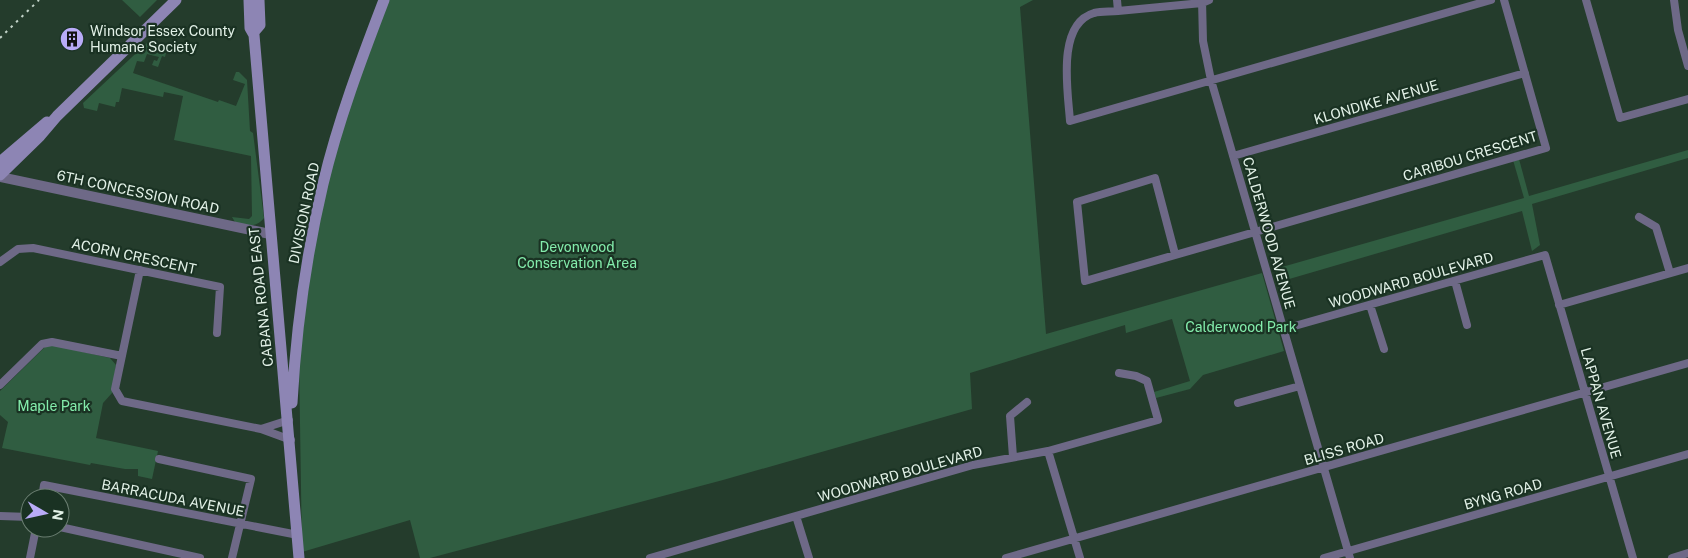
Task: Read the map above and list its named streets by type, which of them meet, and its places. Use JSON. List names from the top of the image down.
{
  "streets": {
    "main road": ["DIVISION ROAD", "CABANA ROAD EAST"],
    "street": [
      "KLONDIKE AVENUE",
      "CARIBOU CRESCENT",
      "6TH CONCESSION ROAD",
      "CALDERWOOD AVENUE",
      "ACORN CRESCENT",
      "WOODWARD BOULEVARD",
      "LAPPAN AVENUE",
      "BLISS ROAD",
      "BYNG ROAD",
      "BARRACUDA AVENUE"
    ]
  },
  "crossings": [
    ["KLONDIKE AVENUE", "CARIBOU CRESCENT"],
    ["KLONDIKE AVENUE", "CALDERWOOD AVENUE"],
    ["CARIBOU CRESCENT", "CALDERWOOD AVENUE"],
    ["6TH CONCESSION ROAD", "CABANA ROAD EAST"],
    ["DIVISION ROAD", "CABANA ROAD EAST"],
    ["CALDERWOOD AVENUE", "WOODWARD BOULEVARD"],
    ["CALDERWOOD AVENUE", "BLISS ROAD"],
    ["CALDERWOOD AVENUE", "BYNG ROAD"],
    ["WOODWARD BOULEVARD", "LAPPAN AVENUE"],
    ["CABANA ROAD EAST", "BARRACUDA AVENUE"],
    ["LAPPAN AVENUE", "BLISS ROAD"],
    ["LAPPAN AVENUE", "BYNG ROAD"]
  ],
  "parks": ["Devonwood Conservation Area", "Calderwood Park", "Maple Park"],
  "places": {
    "building": ["Windsor Essex County Humane Society"]
  },
  "north": "right"
}
